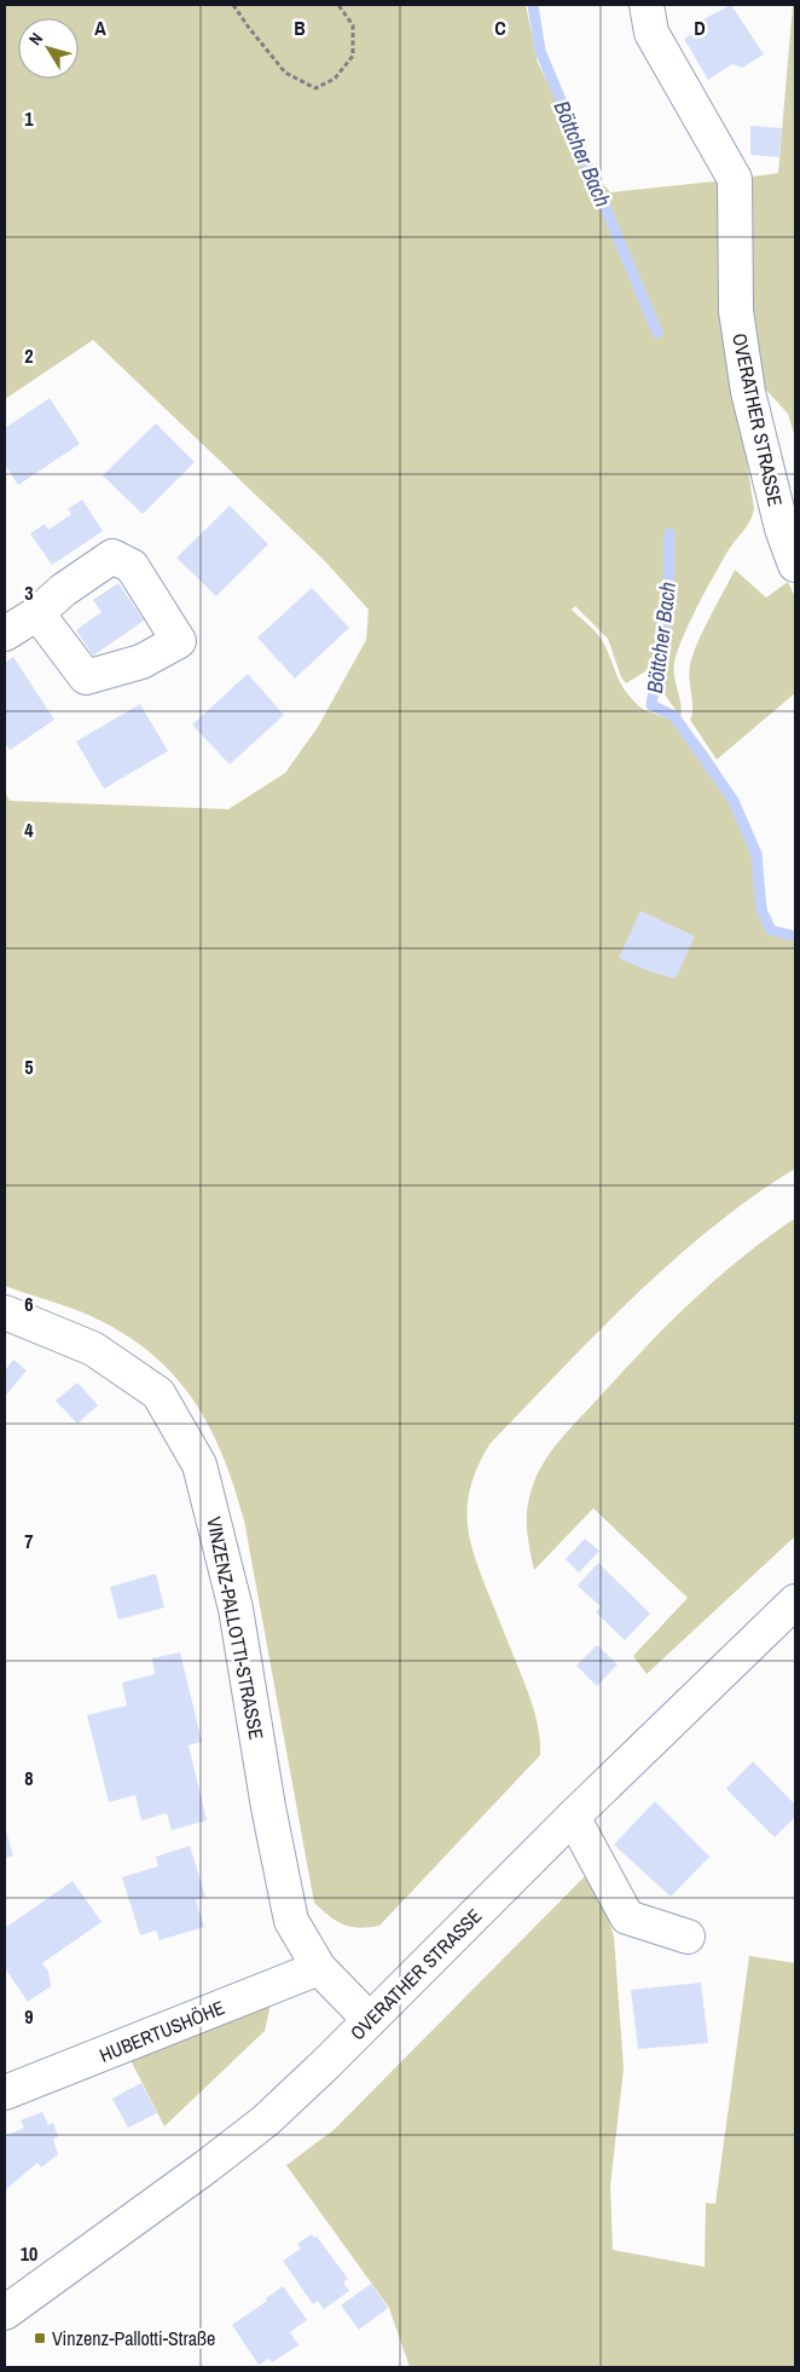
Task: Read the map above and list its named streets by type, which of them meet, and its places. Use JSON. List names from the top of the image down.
{
  "streets": {
    "street": ["OVERATHER STRASSE", "VINZENZ-PALLOTTI-STRASSE", "HUBERTUSHÖHE"]
  },
  "crossings": [
    ["OVERATHER STRASSE", "VINZENZ-PALLOTTI-STRASSE"],
    ["VINZENZ-PALLOTTI-STRASSE", "HUBERTUSHÖHE"]
  ],
  "water": ["Böttcher Bach"],
  "places": {
    "transit": ["Vinzenz-Pallotti-Straße"]
  },
  "north": "top left",
  "grid": {
    "columns": [
      "A",
      "B",
      "C",
      "D"
    ],
    "rows": [
      "1",
      "2",
      "3",
      "4",
      "5",
      "6",
      "7",
      "8",
      "9",
      "10"
    ]
  }
}
